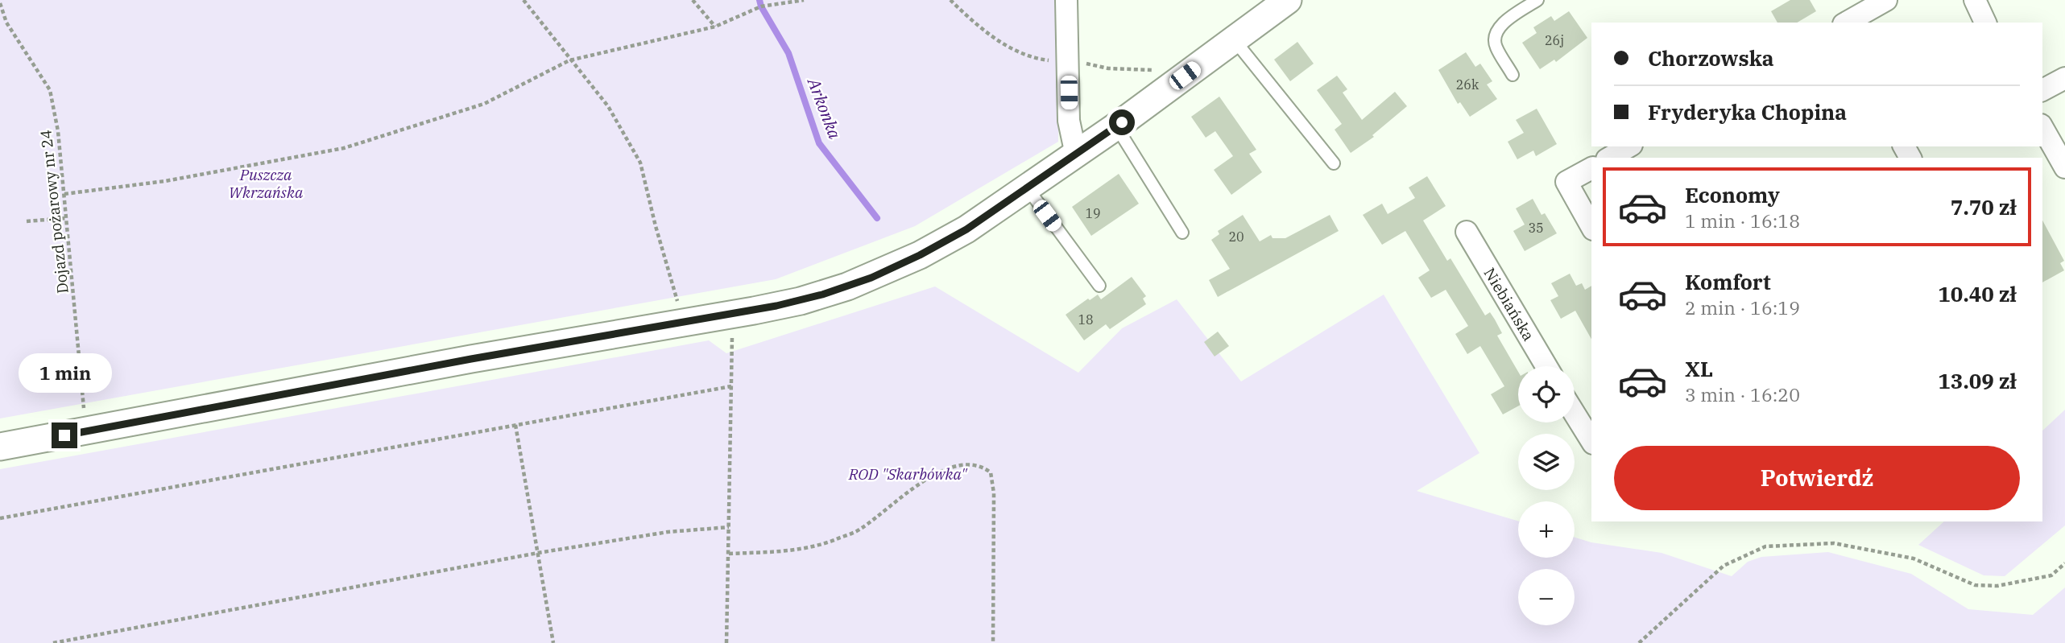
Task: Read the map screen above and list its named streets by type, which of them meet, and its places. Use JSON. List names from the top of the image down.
{
  "streets": {
    "street": ["Niebiańska"],
    "path": ["Dojazd pożarowy nr 24"]
  },
  "water": ["Arkonka"],
  "parks": ["Puszcza Wkrzańska", "ROD \"Skarbówka\""],
  "house_numbers": [
    "26j",
    "26k",
    "19",
    "35",
    "20",
    "18"
  ],
  "page": {
    "banner": ["Chorzowska", "Fryderyka Chopina"],
    "list": [
      {
        "name": "Economy",
        "note": "1 min · 16:18",
        "value": "7.70 zł"
      },
      {
        "name": "Komfort",
        "note": "2 min · 16:19",
        "value": "10.40 zł"
      },
      {
        "name": "XL",
        "note": "3 min · 16:20",
        "value": "13.09 zł"
      }
    ],
    "bubble": "1 min",
    "map_buttons": ["+", "−"],
    "buttons": "Potwierdź"
  }
}
